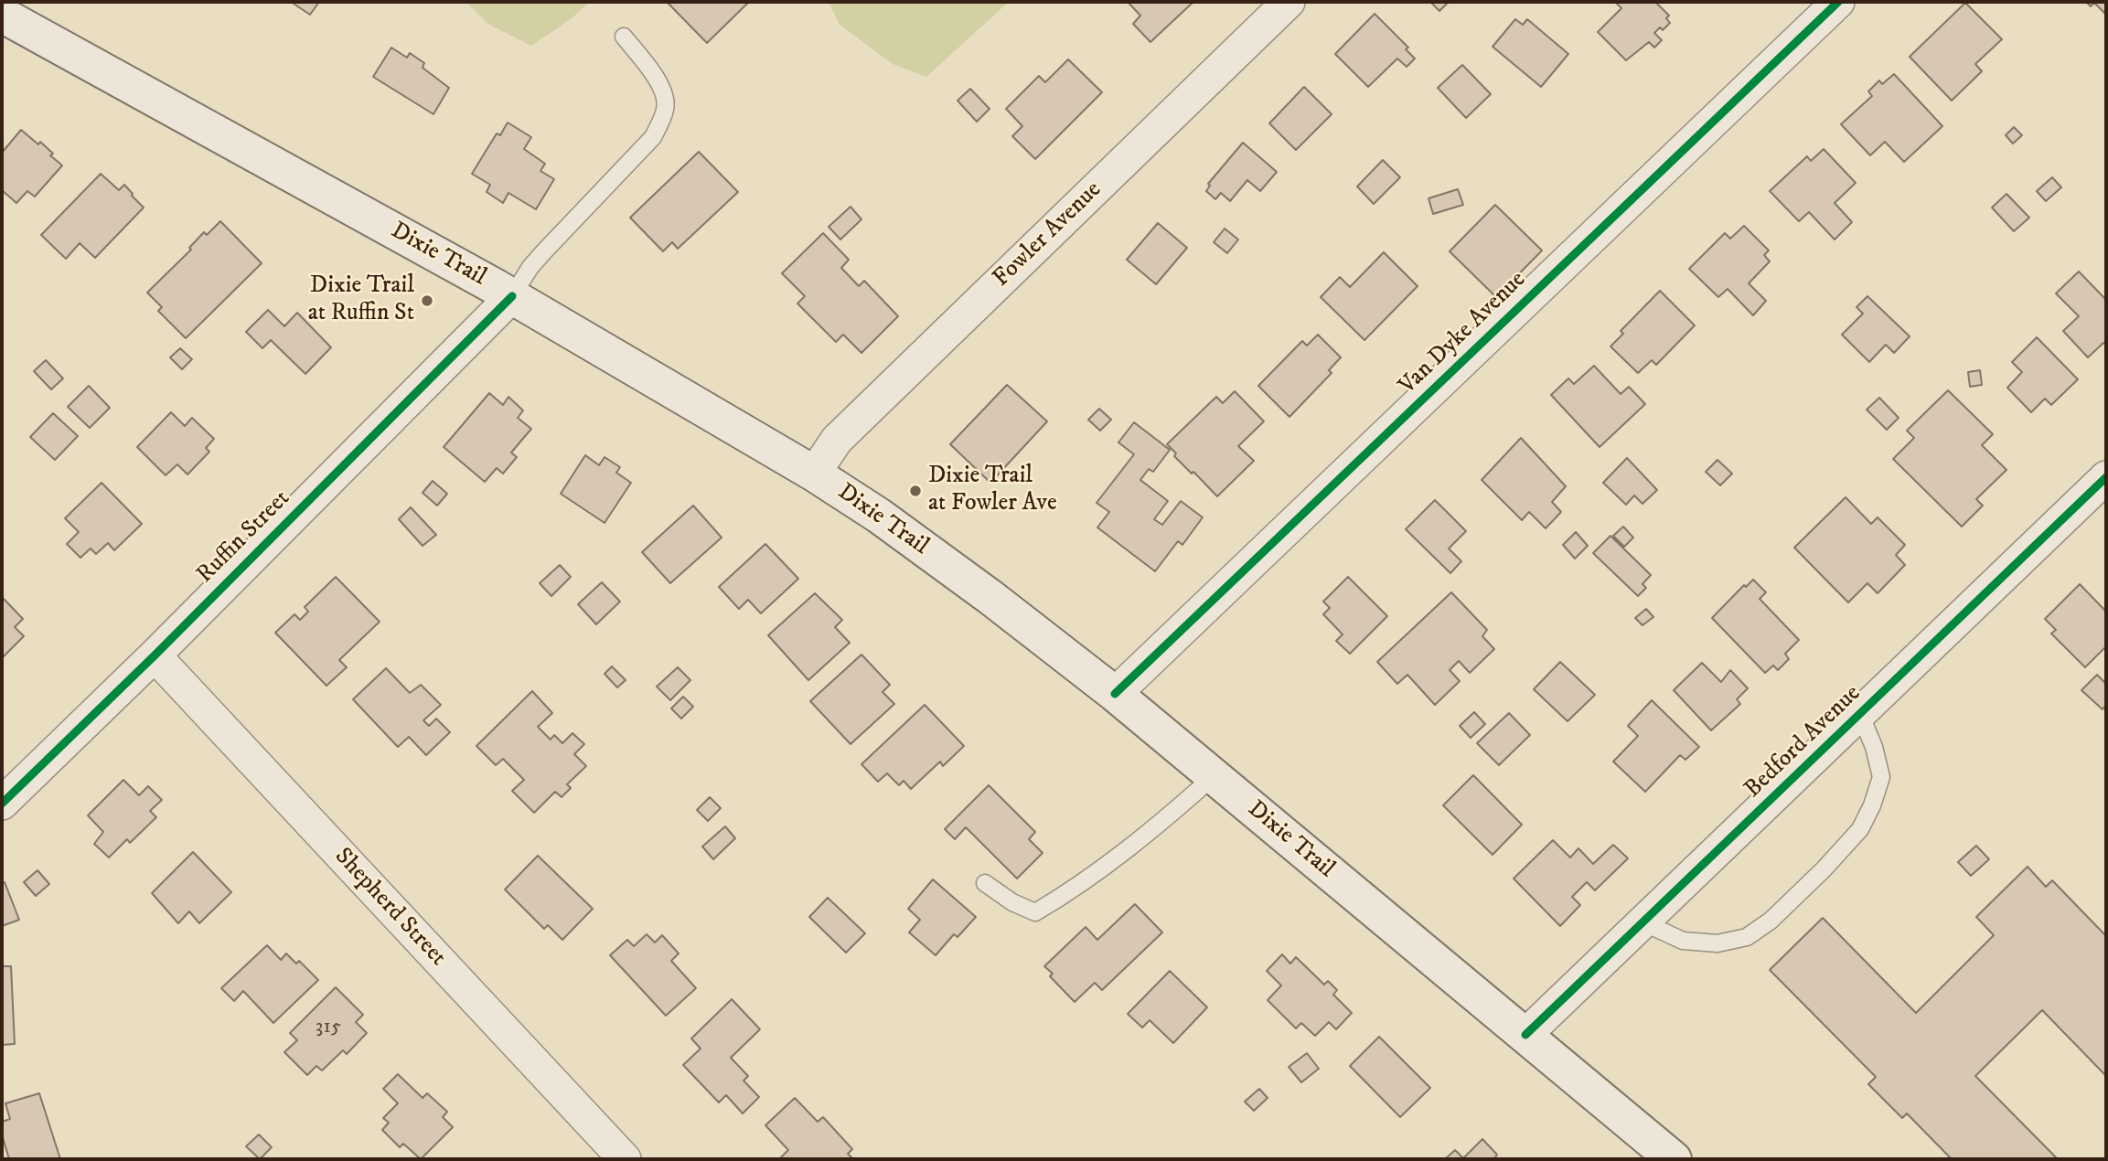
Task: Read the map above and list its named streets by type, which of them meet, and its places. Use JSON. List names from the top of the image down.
{
  "streets": {
    "main road": ["Dixie Trail"],
    "street": [
      "Fowler Avenue",
      "Van Dyke Avenue",
      "Ruffin Street",
      "Bedford Avenue",
      "Shepherd Street"
    ]
  },
  "crossings": [
    ["Fowler Avenue", "Dixie Trail"],
    ["Dixie Trail", "Van Dyke Avenue"],
    ["Dixie Trail", "Ruffin Street"],
    ["Dixie Trail", "Bedford Avenue"],
    ["Ruffin Street", "Shepherd Street"]
  ],
  "places": ["Dixie Trail at Ruffin St", "Dixie Trail at Fowler Ave"],
  "house_numbers": ["315"]
}
